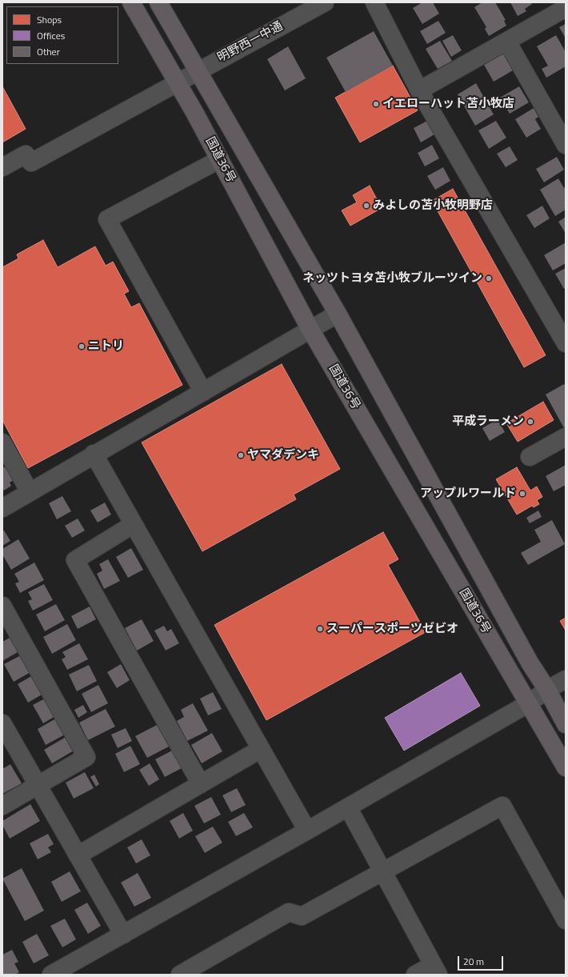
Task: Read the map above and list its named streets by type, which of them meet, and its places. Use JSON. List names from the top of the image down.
{
  "streets": {
    "highway": ["国道36号"],
    "street": ["明野西一中通"]
  },
  "crossings": [
    ["明野西一中通", "国道36号"]
  ],
  "places": [
    "イエローハット苫小牧店",
    "みよしの苫小牧明野店",
    "ネッツトヨタ苫小牧ブルーツイン",
    "ニトリ",
    "平成ラーメン",
    "ヤマダデンキ",
    "アップルワールド",
    "スーパースポーツゼビオ"
  ],
  "legend": ["Shops", "Offices", "Other"],
  "scale_bar": "20 m"
}
